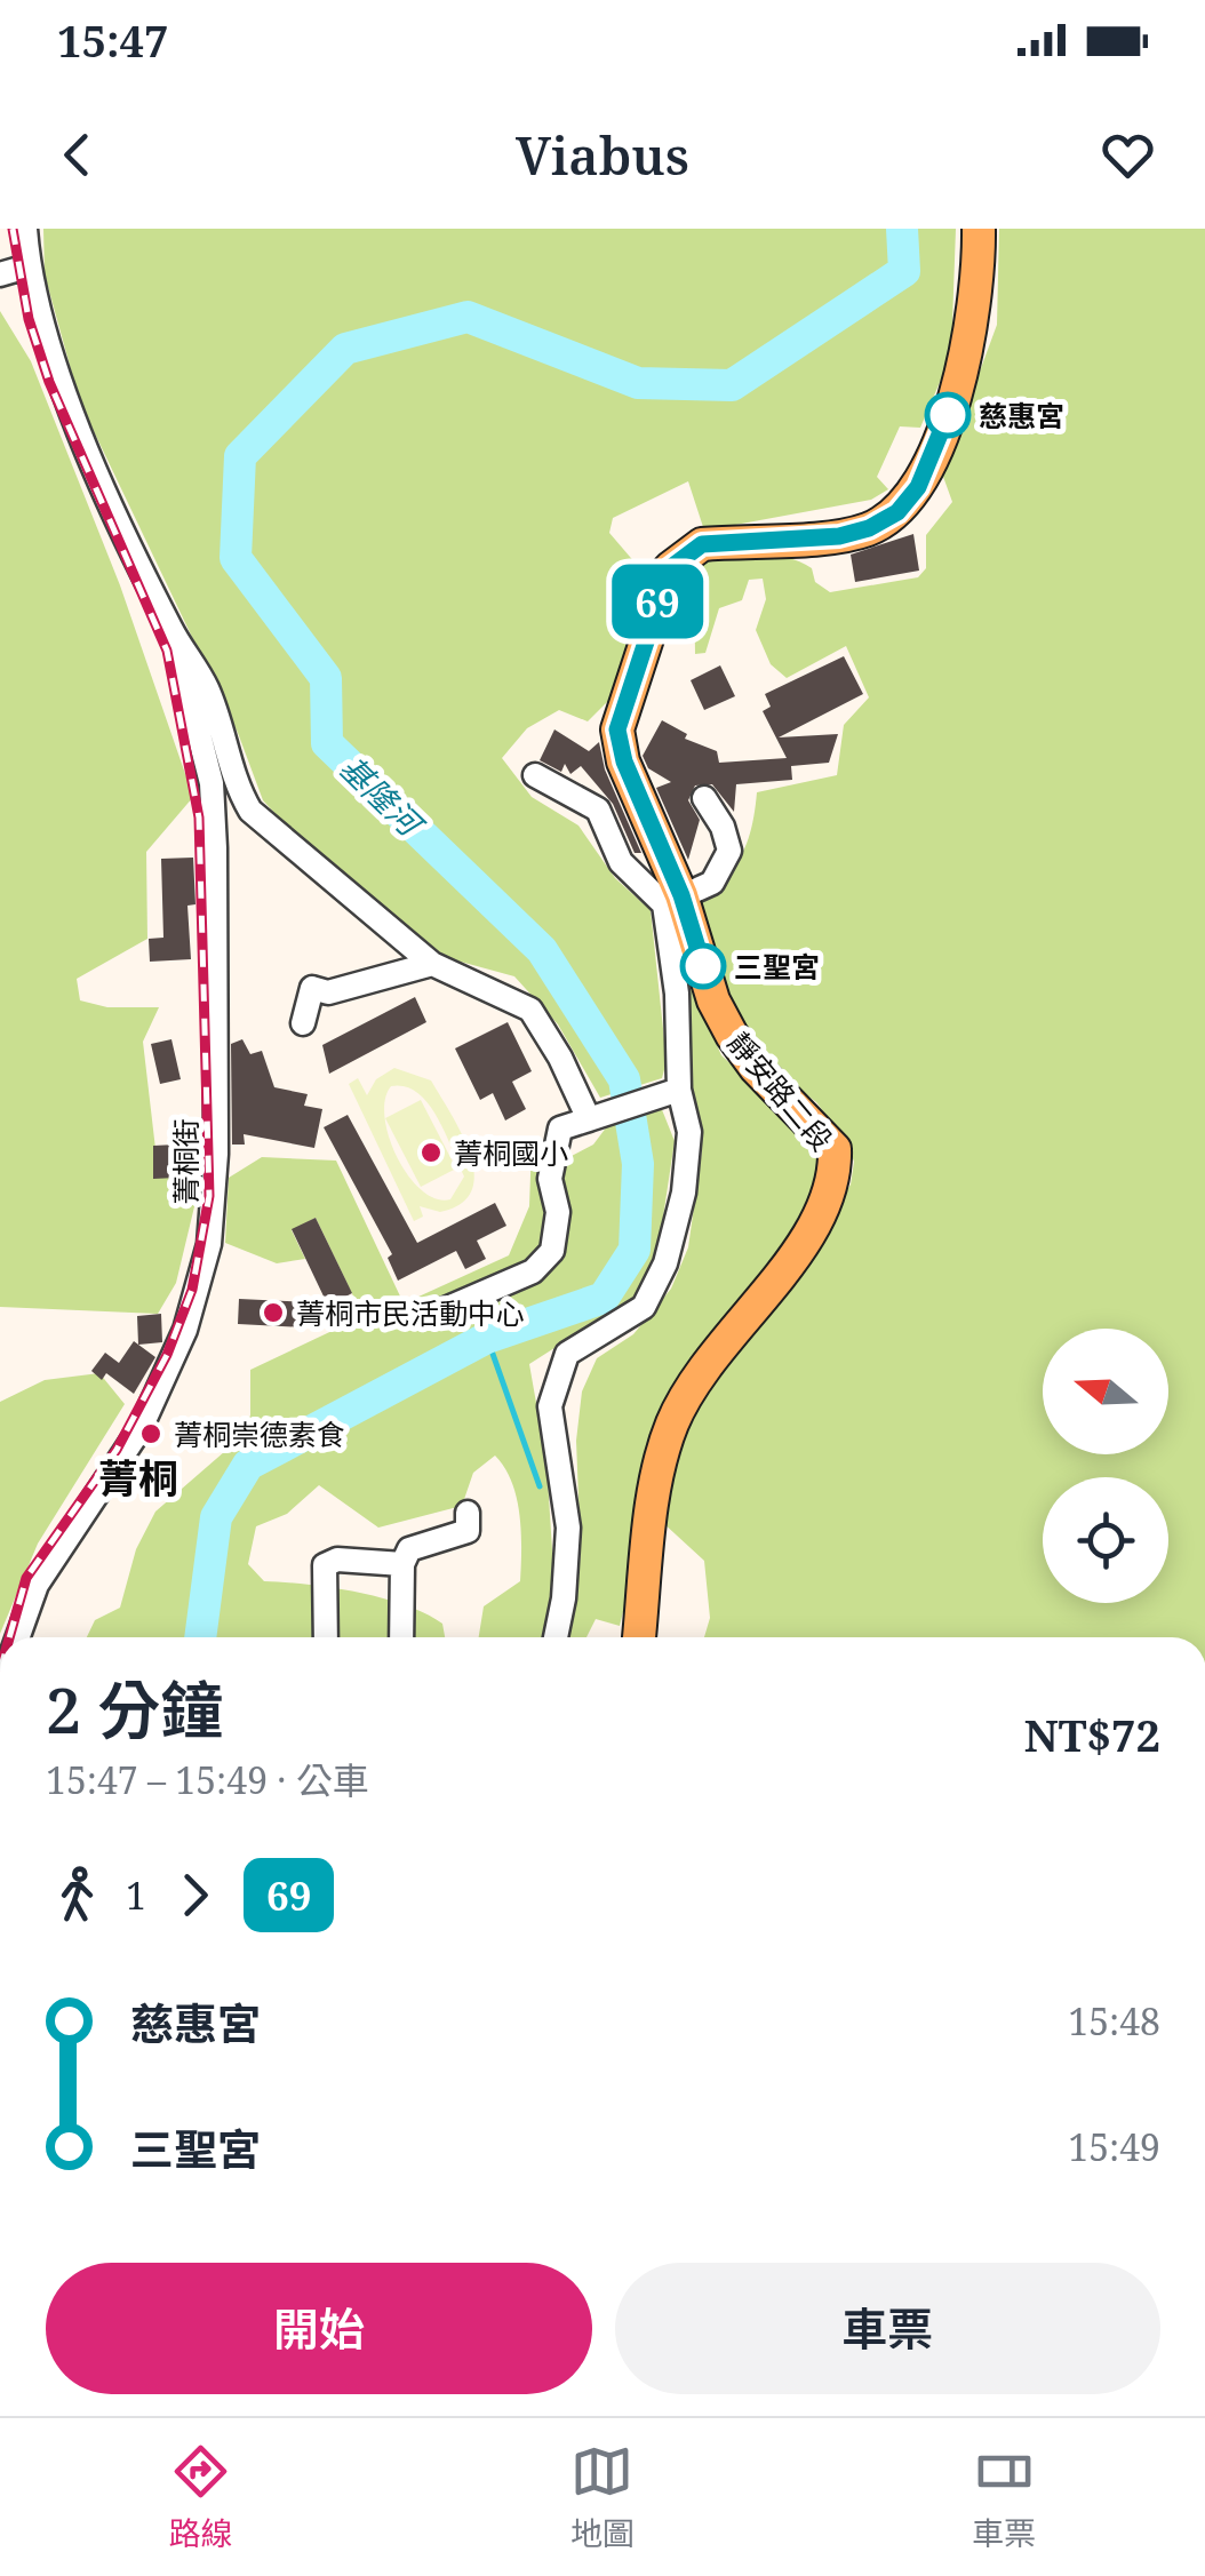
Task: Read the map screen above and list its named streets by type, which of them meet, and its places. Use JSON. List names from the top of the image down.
{
  "streets": {
    "main road": ["靜安路二段"],
    "street": ["菁桐街"]
  },
  "districts": ["菁桐"],
  "water": ["基隆河"],
  "places": [
    "慈惠宮",
    "三聖宮",
    "菁桐國小",
    "菁桐市民活動中心",
    "菁桐崇德素食"
  ],
  "lines": ["bus line 69"],
  "north": "left",
  "page": {
    "status": "15:47",
    "header": "Viabus",
    "on_map": "69",
    "heading": ["2 分鐘", "15:47 – 15:49 · 公車", "NT$72"],
    "legs": ["1", "69"],
    "list": [
      {
        "name": "慈惠宮",
        "value": "15:48"
      },
      {
        "name": "三聖宮",
        "value": "15:49"
      }
    ],
    "buttons": ["開始", "車票"],
    "tabs": ["路線", "地圖", "車票"]
  }
}
